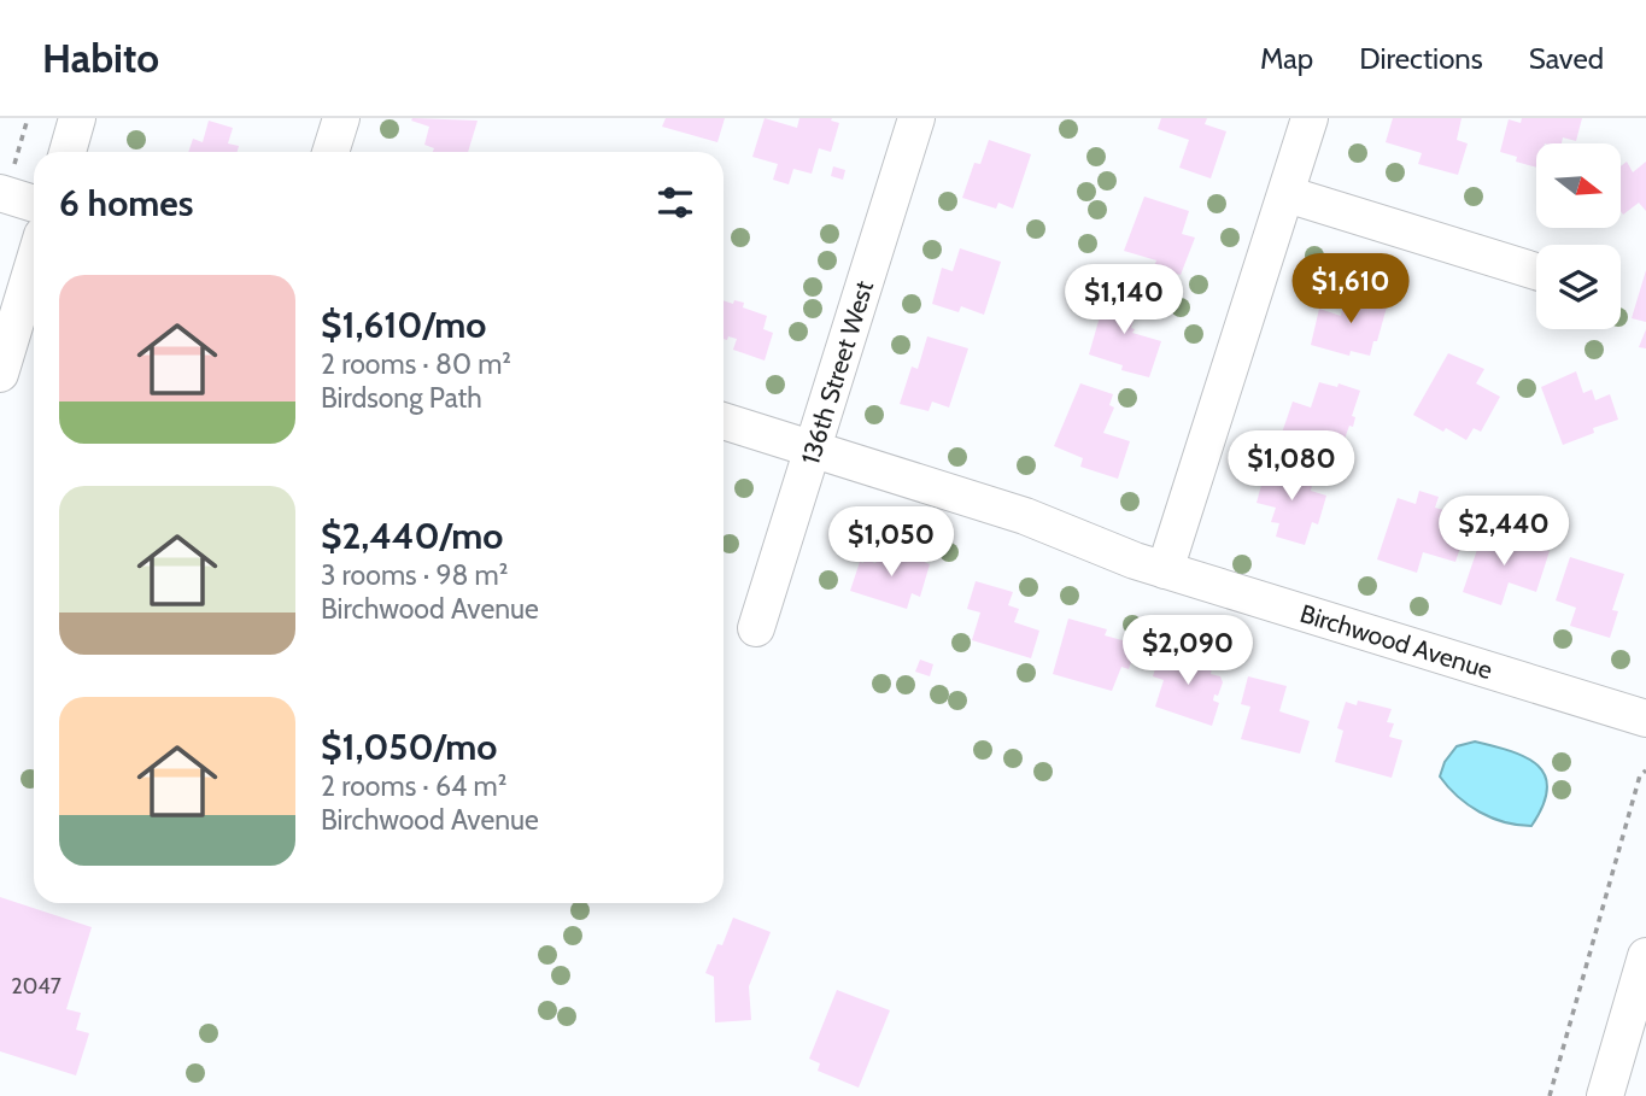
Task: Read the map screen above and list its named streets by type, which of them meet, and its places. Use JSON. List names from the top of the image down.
{
  "streets": {
    "street": ["136th Street West", "Birchwood Avenue"]
  },
  "crossings": [
    ["136th Street West", "Birchwood Avenue"]
  ],
  "house_numbers": ["2047"],
  "north": "right",
  "page": {
    "header": "Habito",
    "nav": ["Map", "Directions", "Saved"],
    "heading": "6 homes",
    "price": [
      "$1,610",
      "$1,140",
      "$1,080",
      "$2,440",
      "$1,050",
      "$2,090"
    ],
    "list": [
      {
        "name": "$1,610/mo",
        "note": "2 rooms · 80 m² · Birdsong Path"
      },
      {
        "name": "$2,440/mo",
        "note": "3 rooms · 98 m² · Birchwood Avenue"
      },
      {
        "name": "$1,050/mo",
        "note": "2 rooms · 64 m² · Birchwood Avenue"
      }
    ]
  }
}
